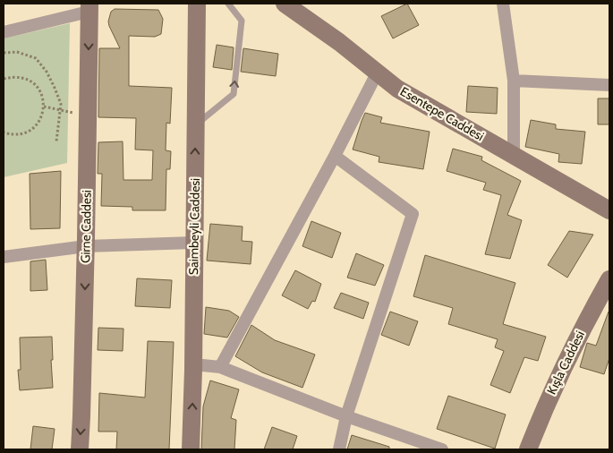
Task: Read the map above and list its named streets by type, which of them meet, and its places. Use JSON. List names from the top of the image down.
{
  "streets": {
    "street": [
      "Esentepe Caddesi",
      "Girne Caddesi",
      "Saimbeyli Caddesi",
      "Kışla Caddesi"
    ]
  },
  "one_way": ["Girne Caddesi"]
}
